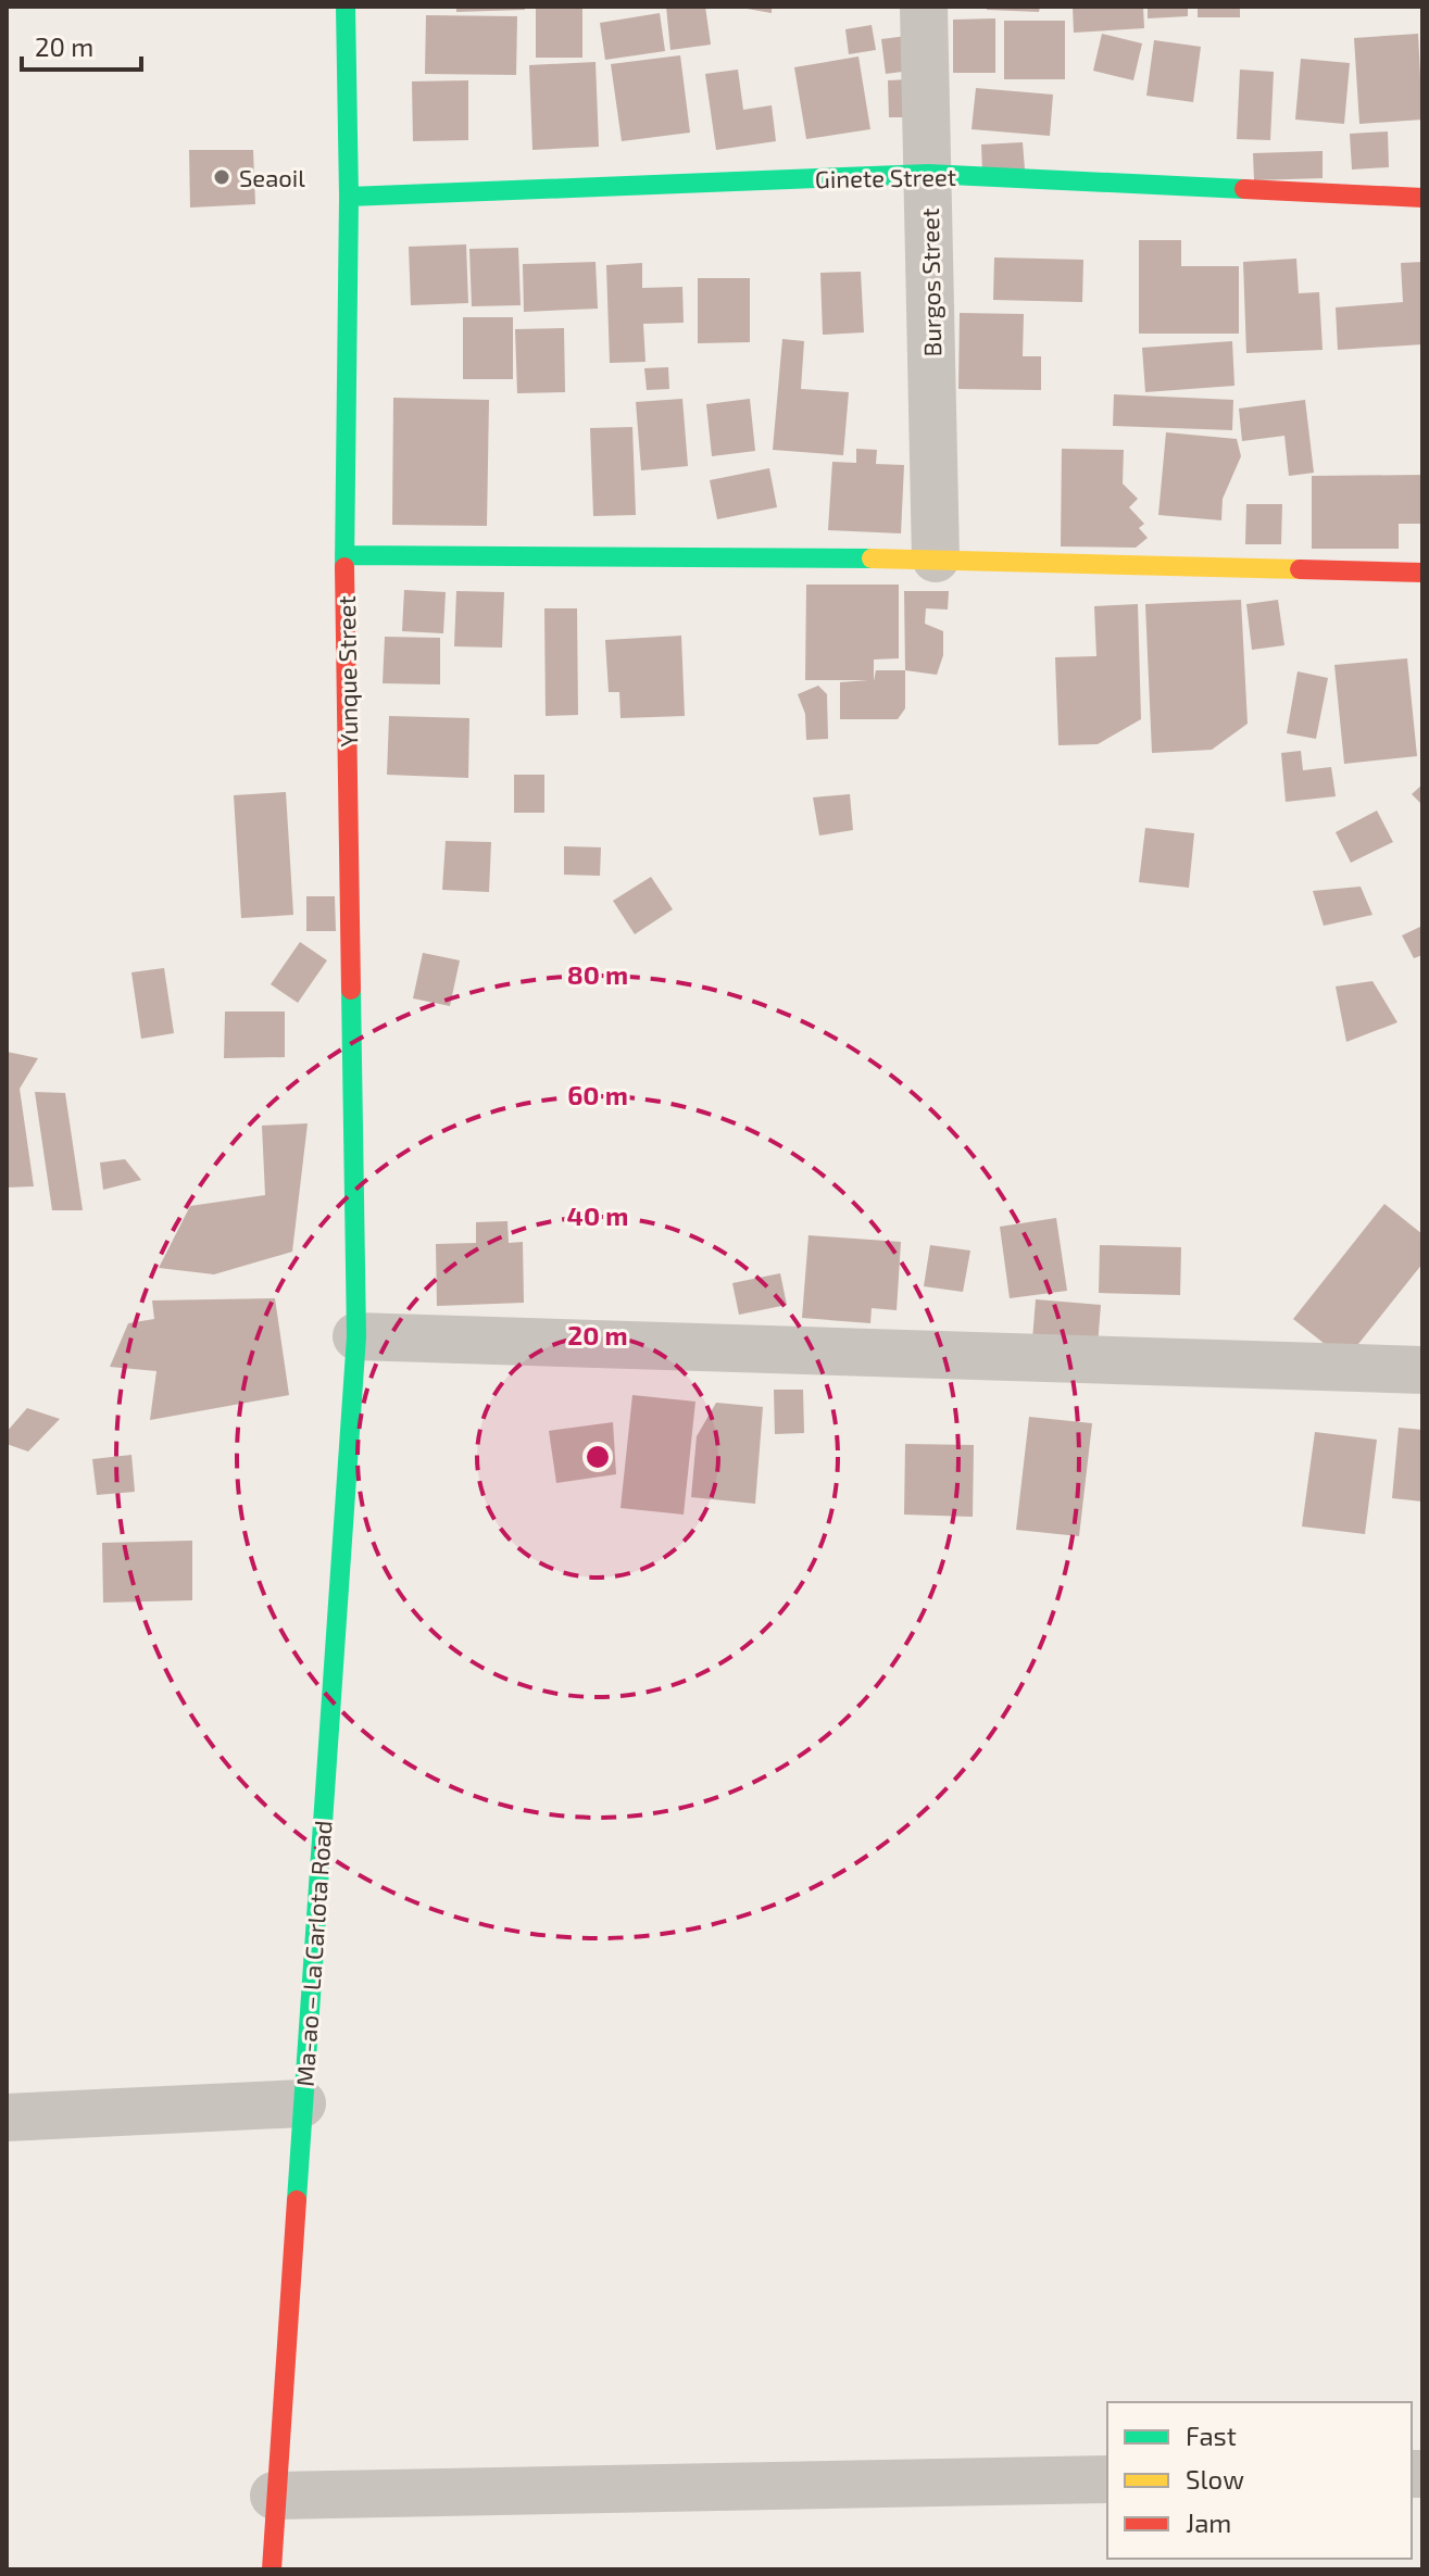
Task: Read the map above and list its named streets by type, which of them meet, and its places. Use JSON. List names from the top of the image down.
{
  "streets": {
    "main road": ["Ginete Street", "Yunque Street", "Ma-ao – La Carlota Road"],
    "street": ["Burgos Street"]
  },
  "crossings": [
    ["Ginete Street", "Burgos Street"],
    ["Ginete Street", "Yunque Street"],
    ["Yunque Street", "Ma-ao – La Carlota Road"]
  ],
  "places": ["Seaoil"],
  "legend": ["Fast", "Slow", "Jam"],
  "scale_bar": "20 m",
  "rings": [
    "80 m",
    "60 m",
    "40 m",
    "20 m"
  ]
}
